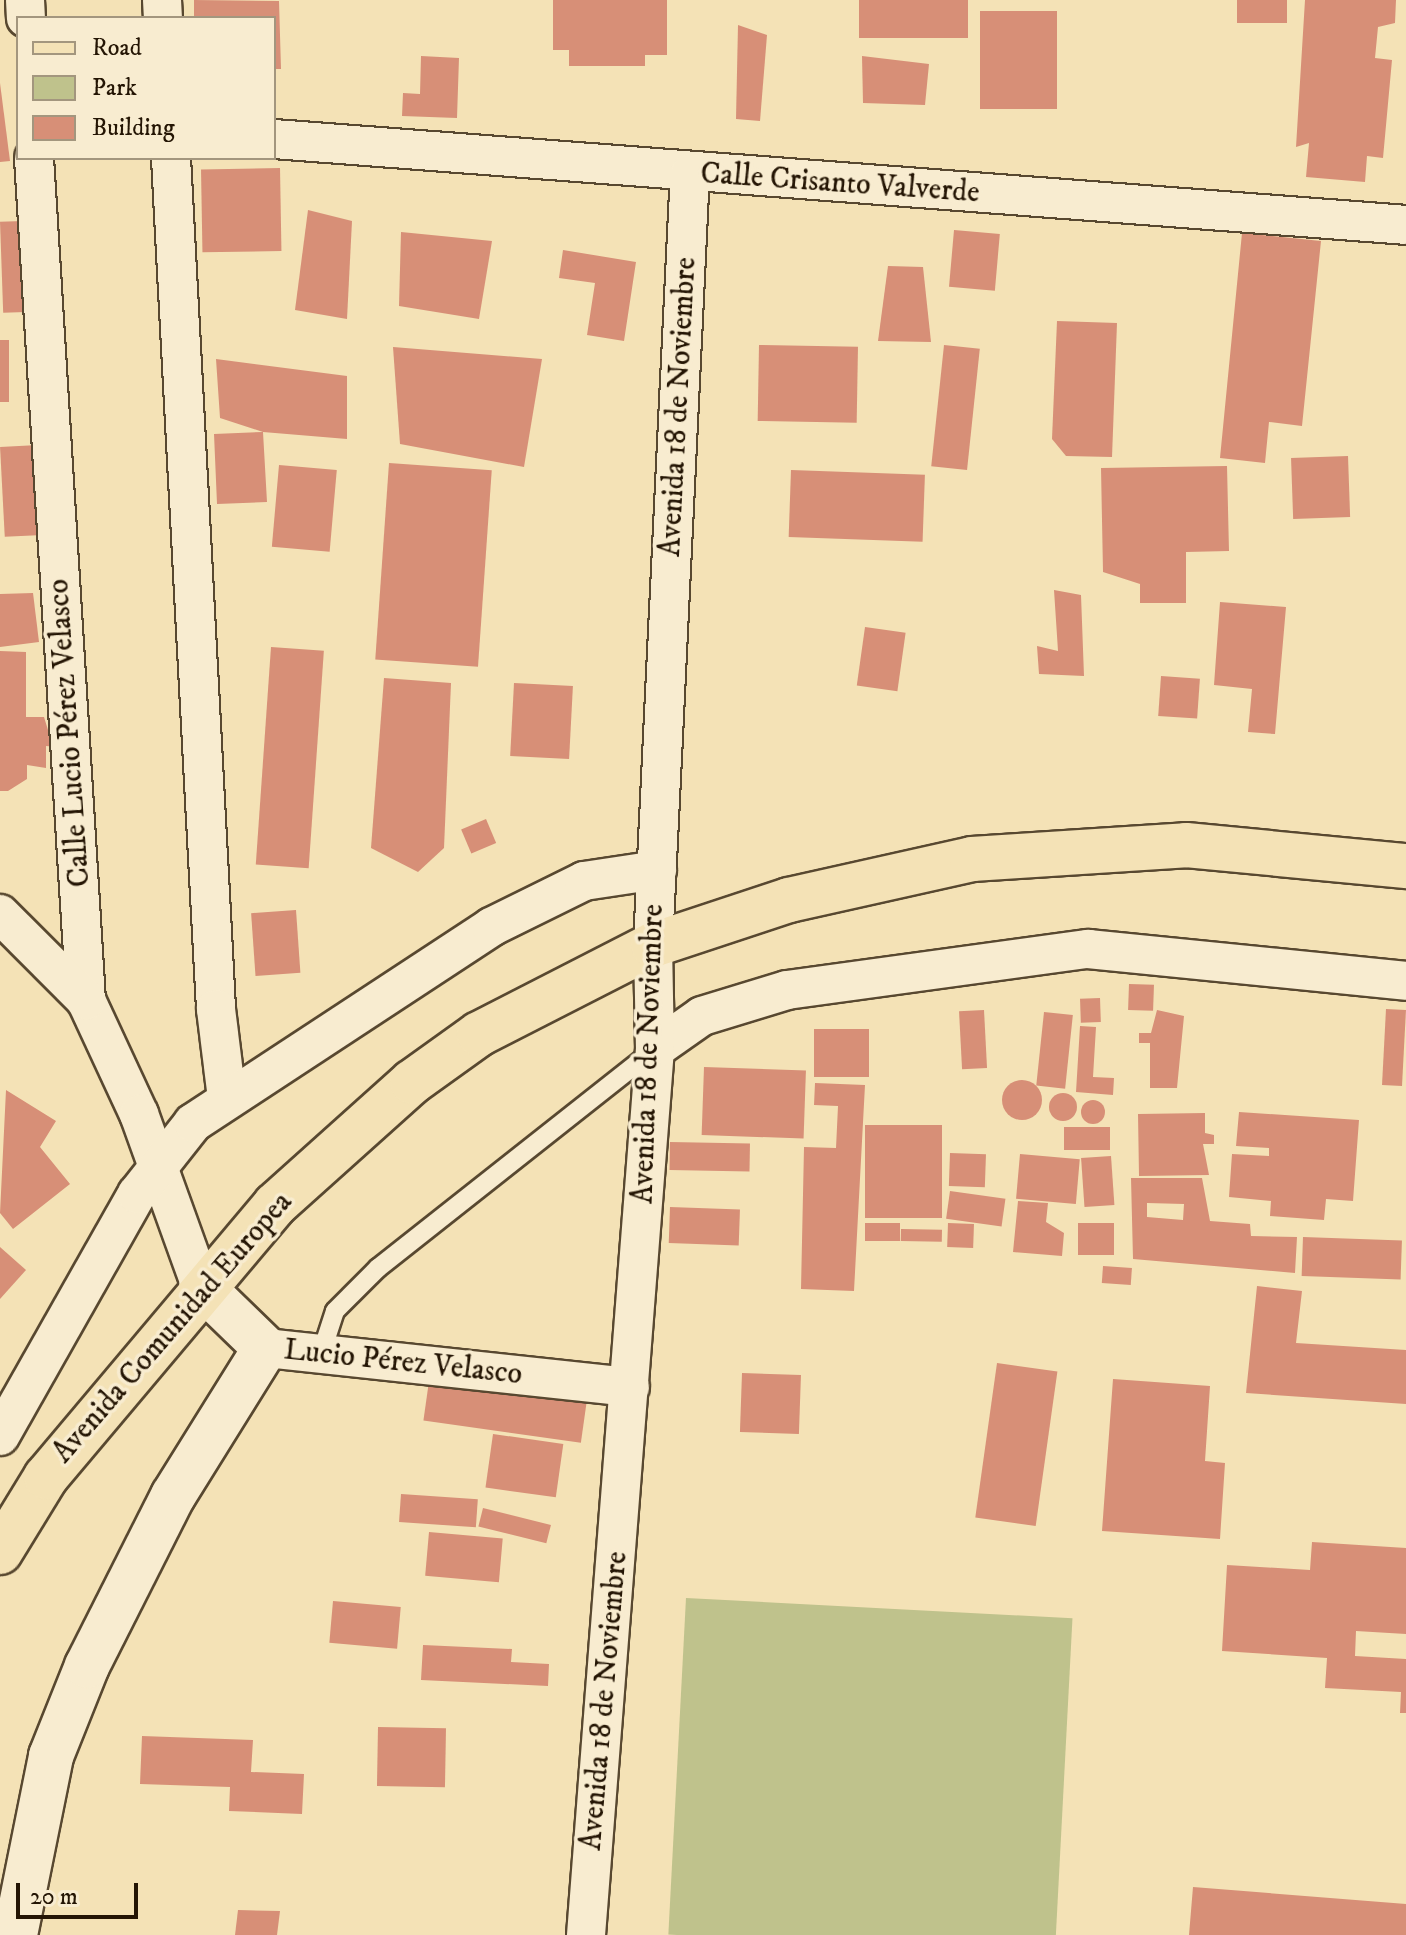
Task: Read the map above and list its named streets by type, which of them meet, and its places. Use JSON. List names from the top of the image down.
{
  "streets": {
    "main road": ["Avenida Comunidad Europea", "Lucio Pérez Velasco"],
    "street": ["Calle Crisanto Valverde", "Avenida 18 de Noviembre", "Calle Lucio Pérez Velasco"]
  },
  "crossings": [
    ["Calle Crisanto Valverde", "Avenida 18 de Noviembre"],
    ["Avenida 18 de Noviembre", "Avenida Comunidad Europea"],
    ["Avenida 18 de Noviembre", "Lucio Pérez Velasco"],
    ["Calle Lucio Pérez Velasco", "Avenida Comunidad Europea"],
    ["Calle Lucio Pérez Velasco", "Lucio Pérez Velasco"],
    ["Avenida Comunidad Europea", "Lucio Pérez Velasco"]
  ],
  "legend": ["Road", "Park", "Building"],
  "scale_bar": "20 m"
}
